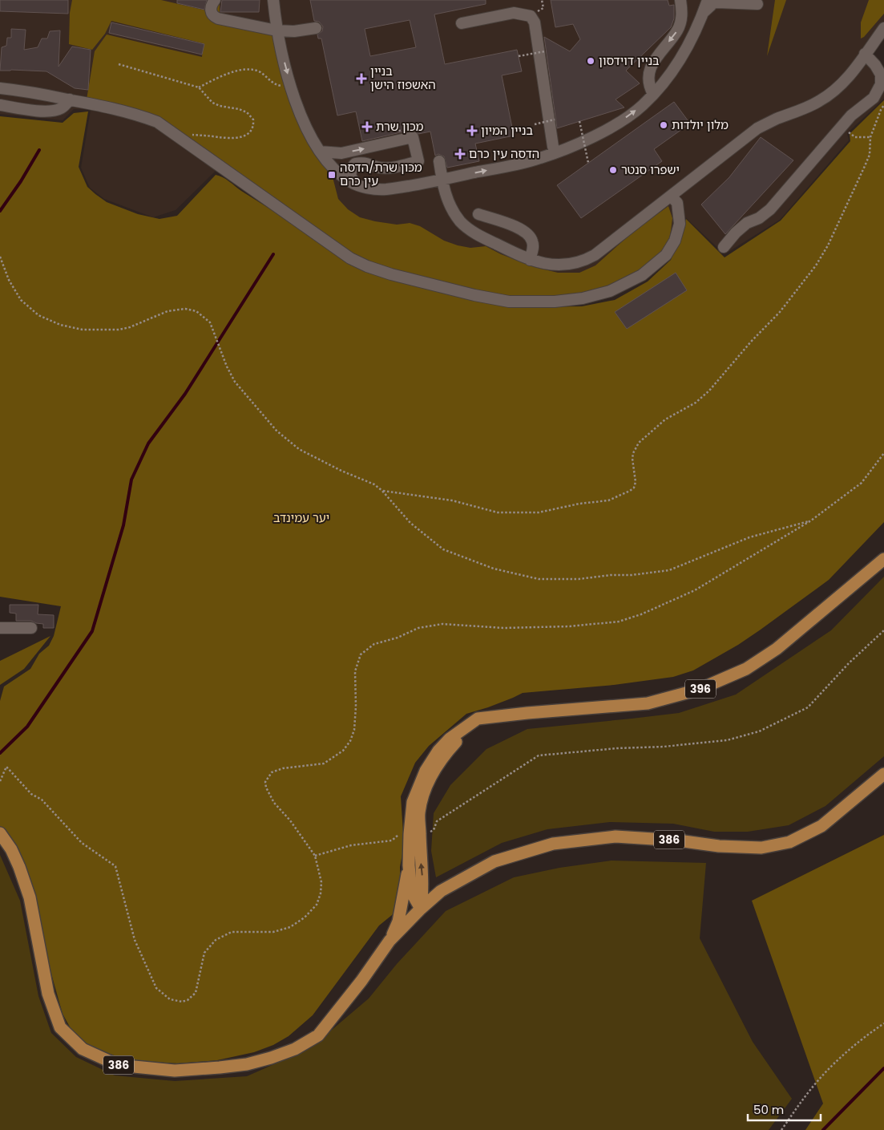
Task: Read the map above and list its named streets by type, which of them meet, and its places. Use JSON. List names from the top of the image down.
{
  "streets": {
    "main road": ["396", "386"]
  },
  "crossings": [
    ["396", "386"]
  ],
  "parks": ["יער עמינדב"],
  "places": {
    "other": ["בניין דוידסון", "מלון יולדות", "ישפרו סנטר"],
    "health": [
      "בניין האשפוז הישן",
      "מכון שרת",
      "בניין המיון",
      "הדסה עין כרם"
    ],
    "transit": ["מכון שרת/הדסה עין כרם"]
  },
  "scale_bar": "50 m"
}
